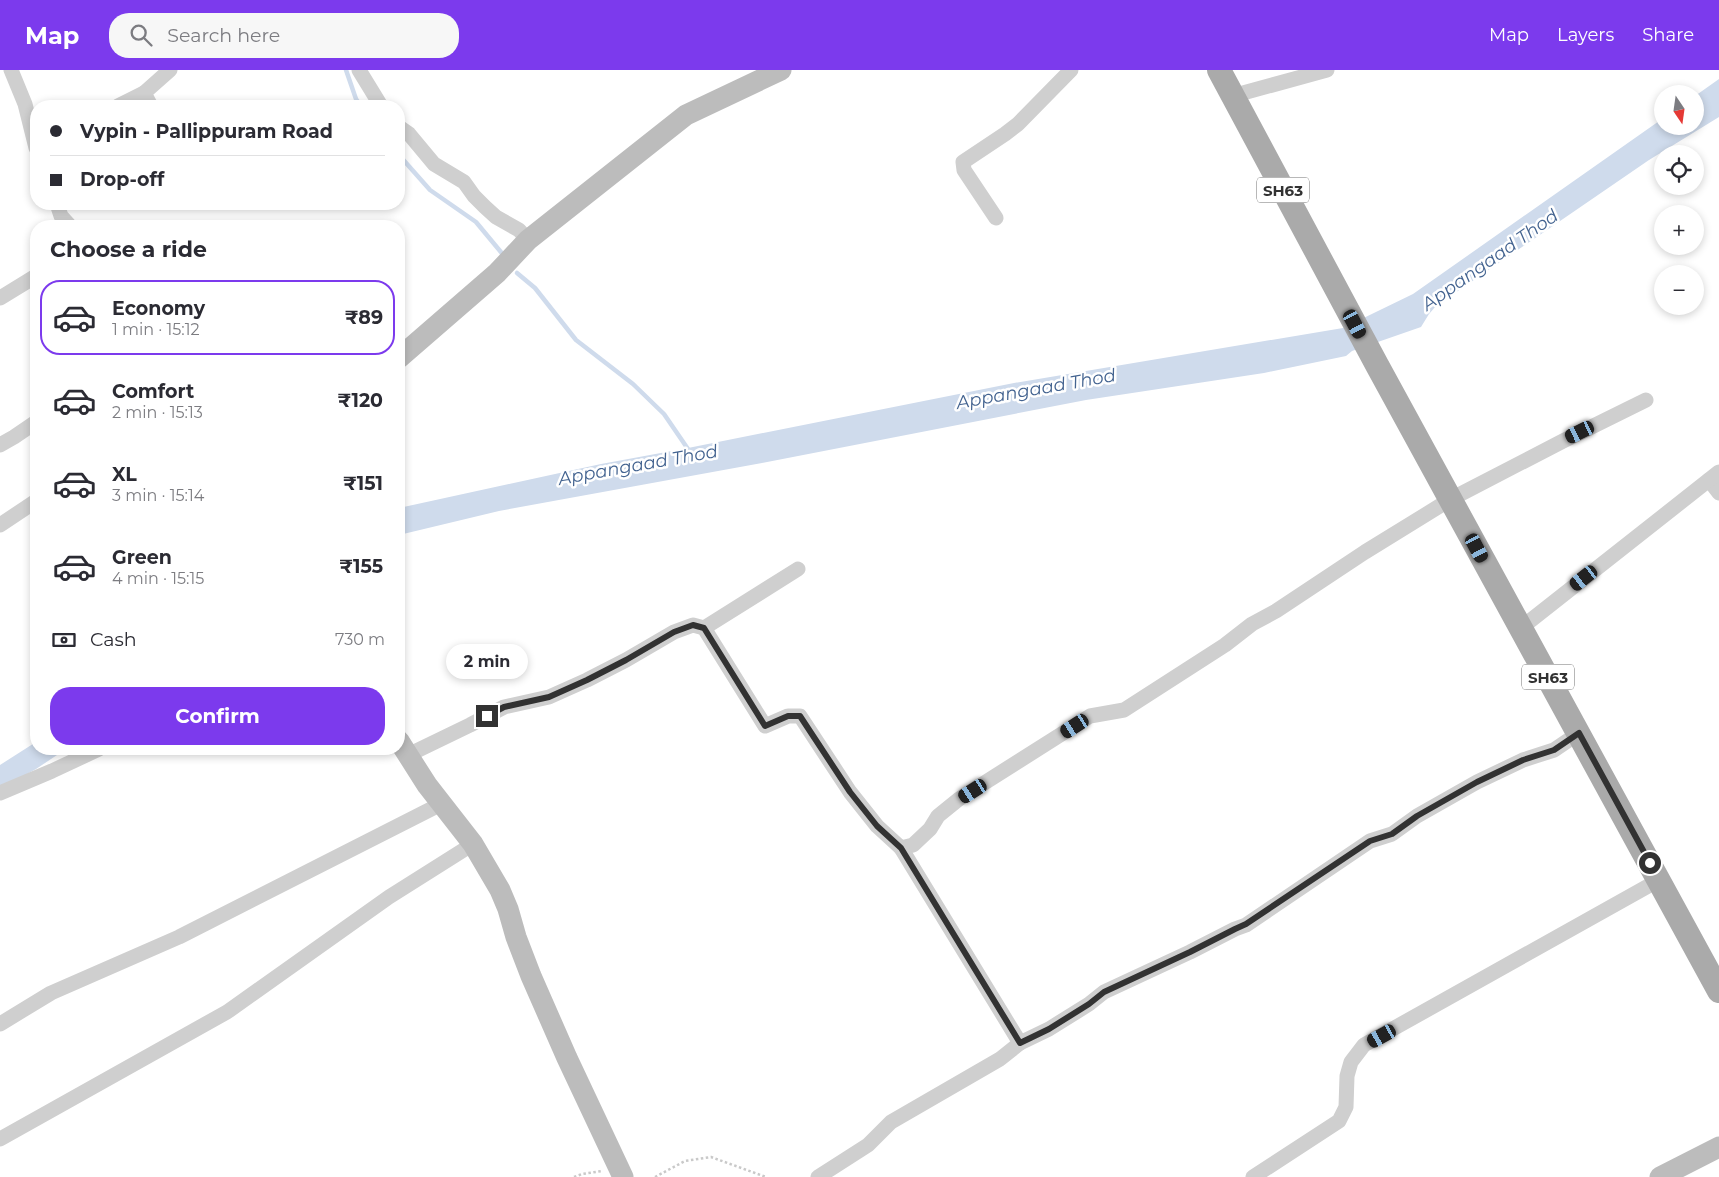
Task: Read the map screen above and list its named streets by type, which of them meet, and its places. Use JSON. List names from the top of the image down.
{
  "streets": {
    "main road": ["SH63"]
  },
  "water": ["Appangaad Thod"],
  "north": "bottom",
  "page": {
    "header": "Map",
    "search": "Search here",
    "nav": ["Map", "Layers", "Share"],
    "map_buttons": ["+", "−"],
    "banner": ["Vypin - Pallippuram Road", "Drop-off"],
    "heading": "Choose a ride",
    "list": [
      {
        "name": "Economy",
        "note": "1 min · 15:12",
        "value": "₹89"
      },
      {
        "name": "Comfort",
        "note": "2 min · 15:13",
        "value": "₹120"
      },
      {
        "name": "XL",
        "note": "3 min · 15:14",
        "value": "₹151"
      },
      {
        "name": "Green",
        "note": "4 min · 15:15",
        "value": "₹155"
      }
    ],
    "pay": ["Cash", "730 m"],
    "bubble": "2 min",
    "buttons": "Confirm"
  }
}
